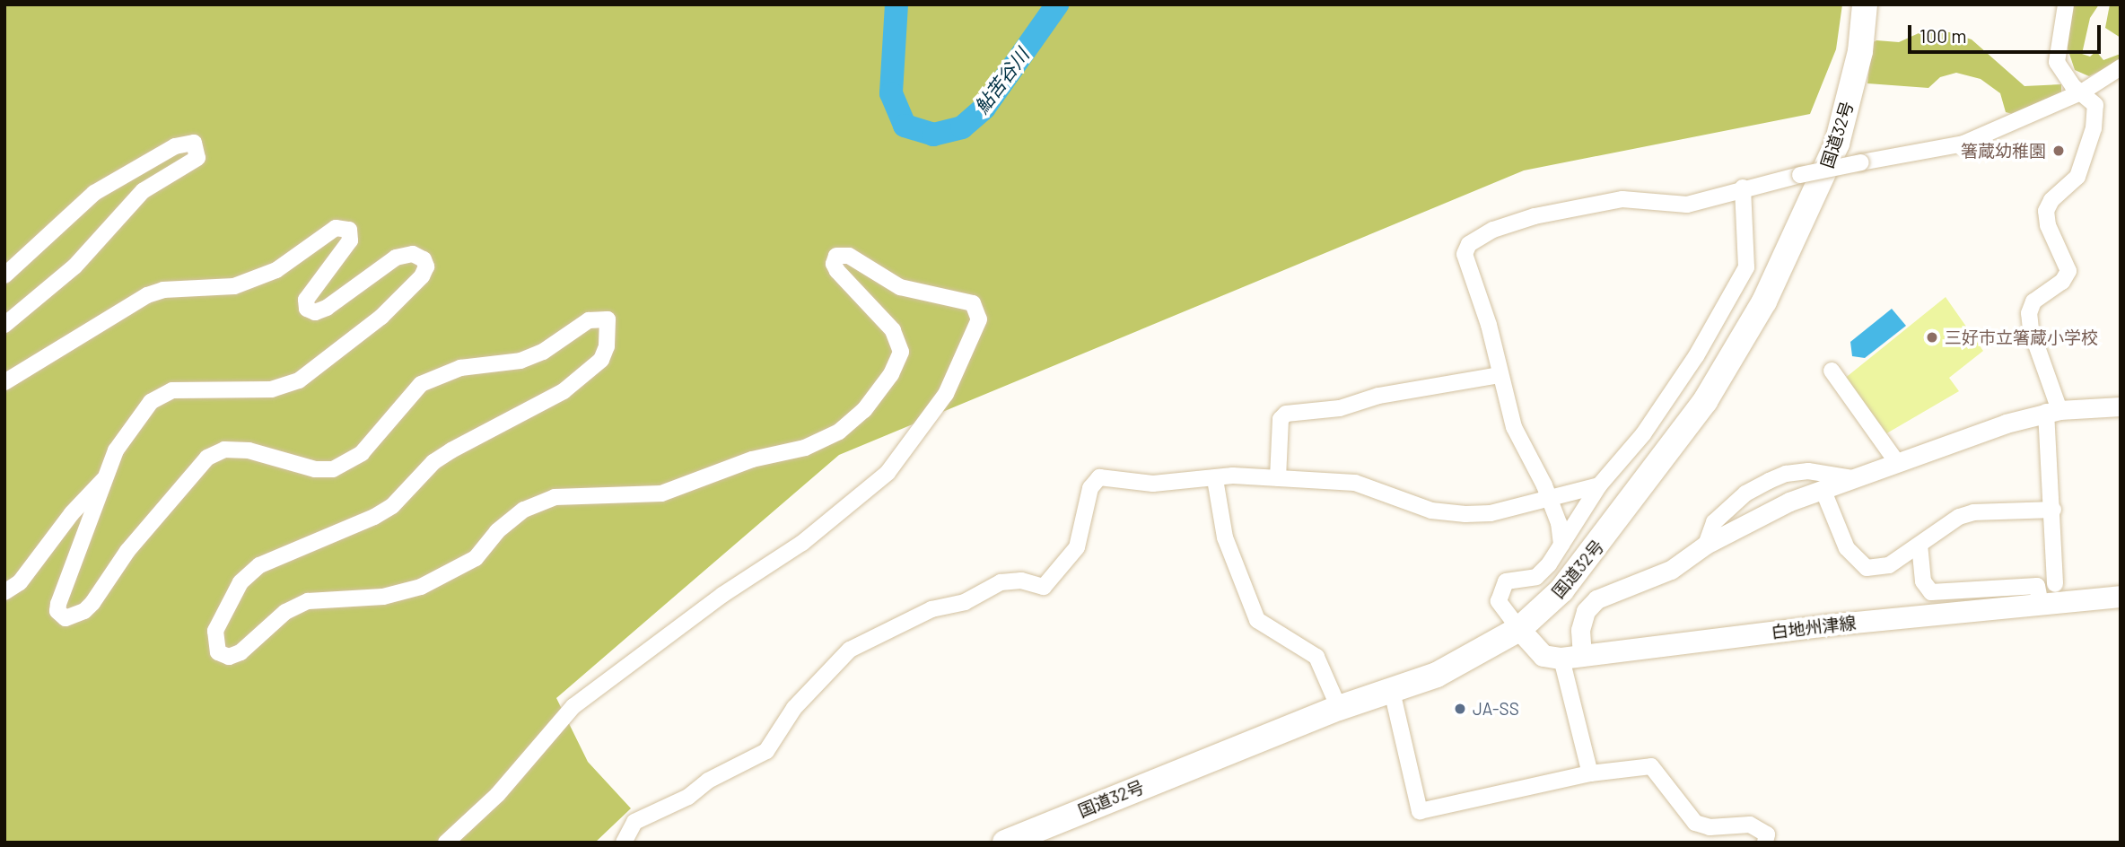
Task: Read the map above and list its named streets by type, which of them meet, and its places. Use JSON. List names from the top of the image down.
{
  "streets": {
    "highway": ["国道32号"],
    "main road": ["白地州津線"]
  },
  "water": ["鮎苦谷川"],
  "places": ["箸蔵幼稚園", "三好市立箸蔵小学校", "JA-SS"],
  "scale_bar": "100 m"
}
